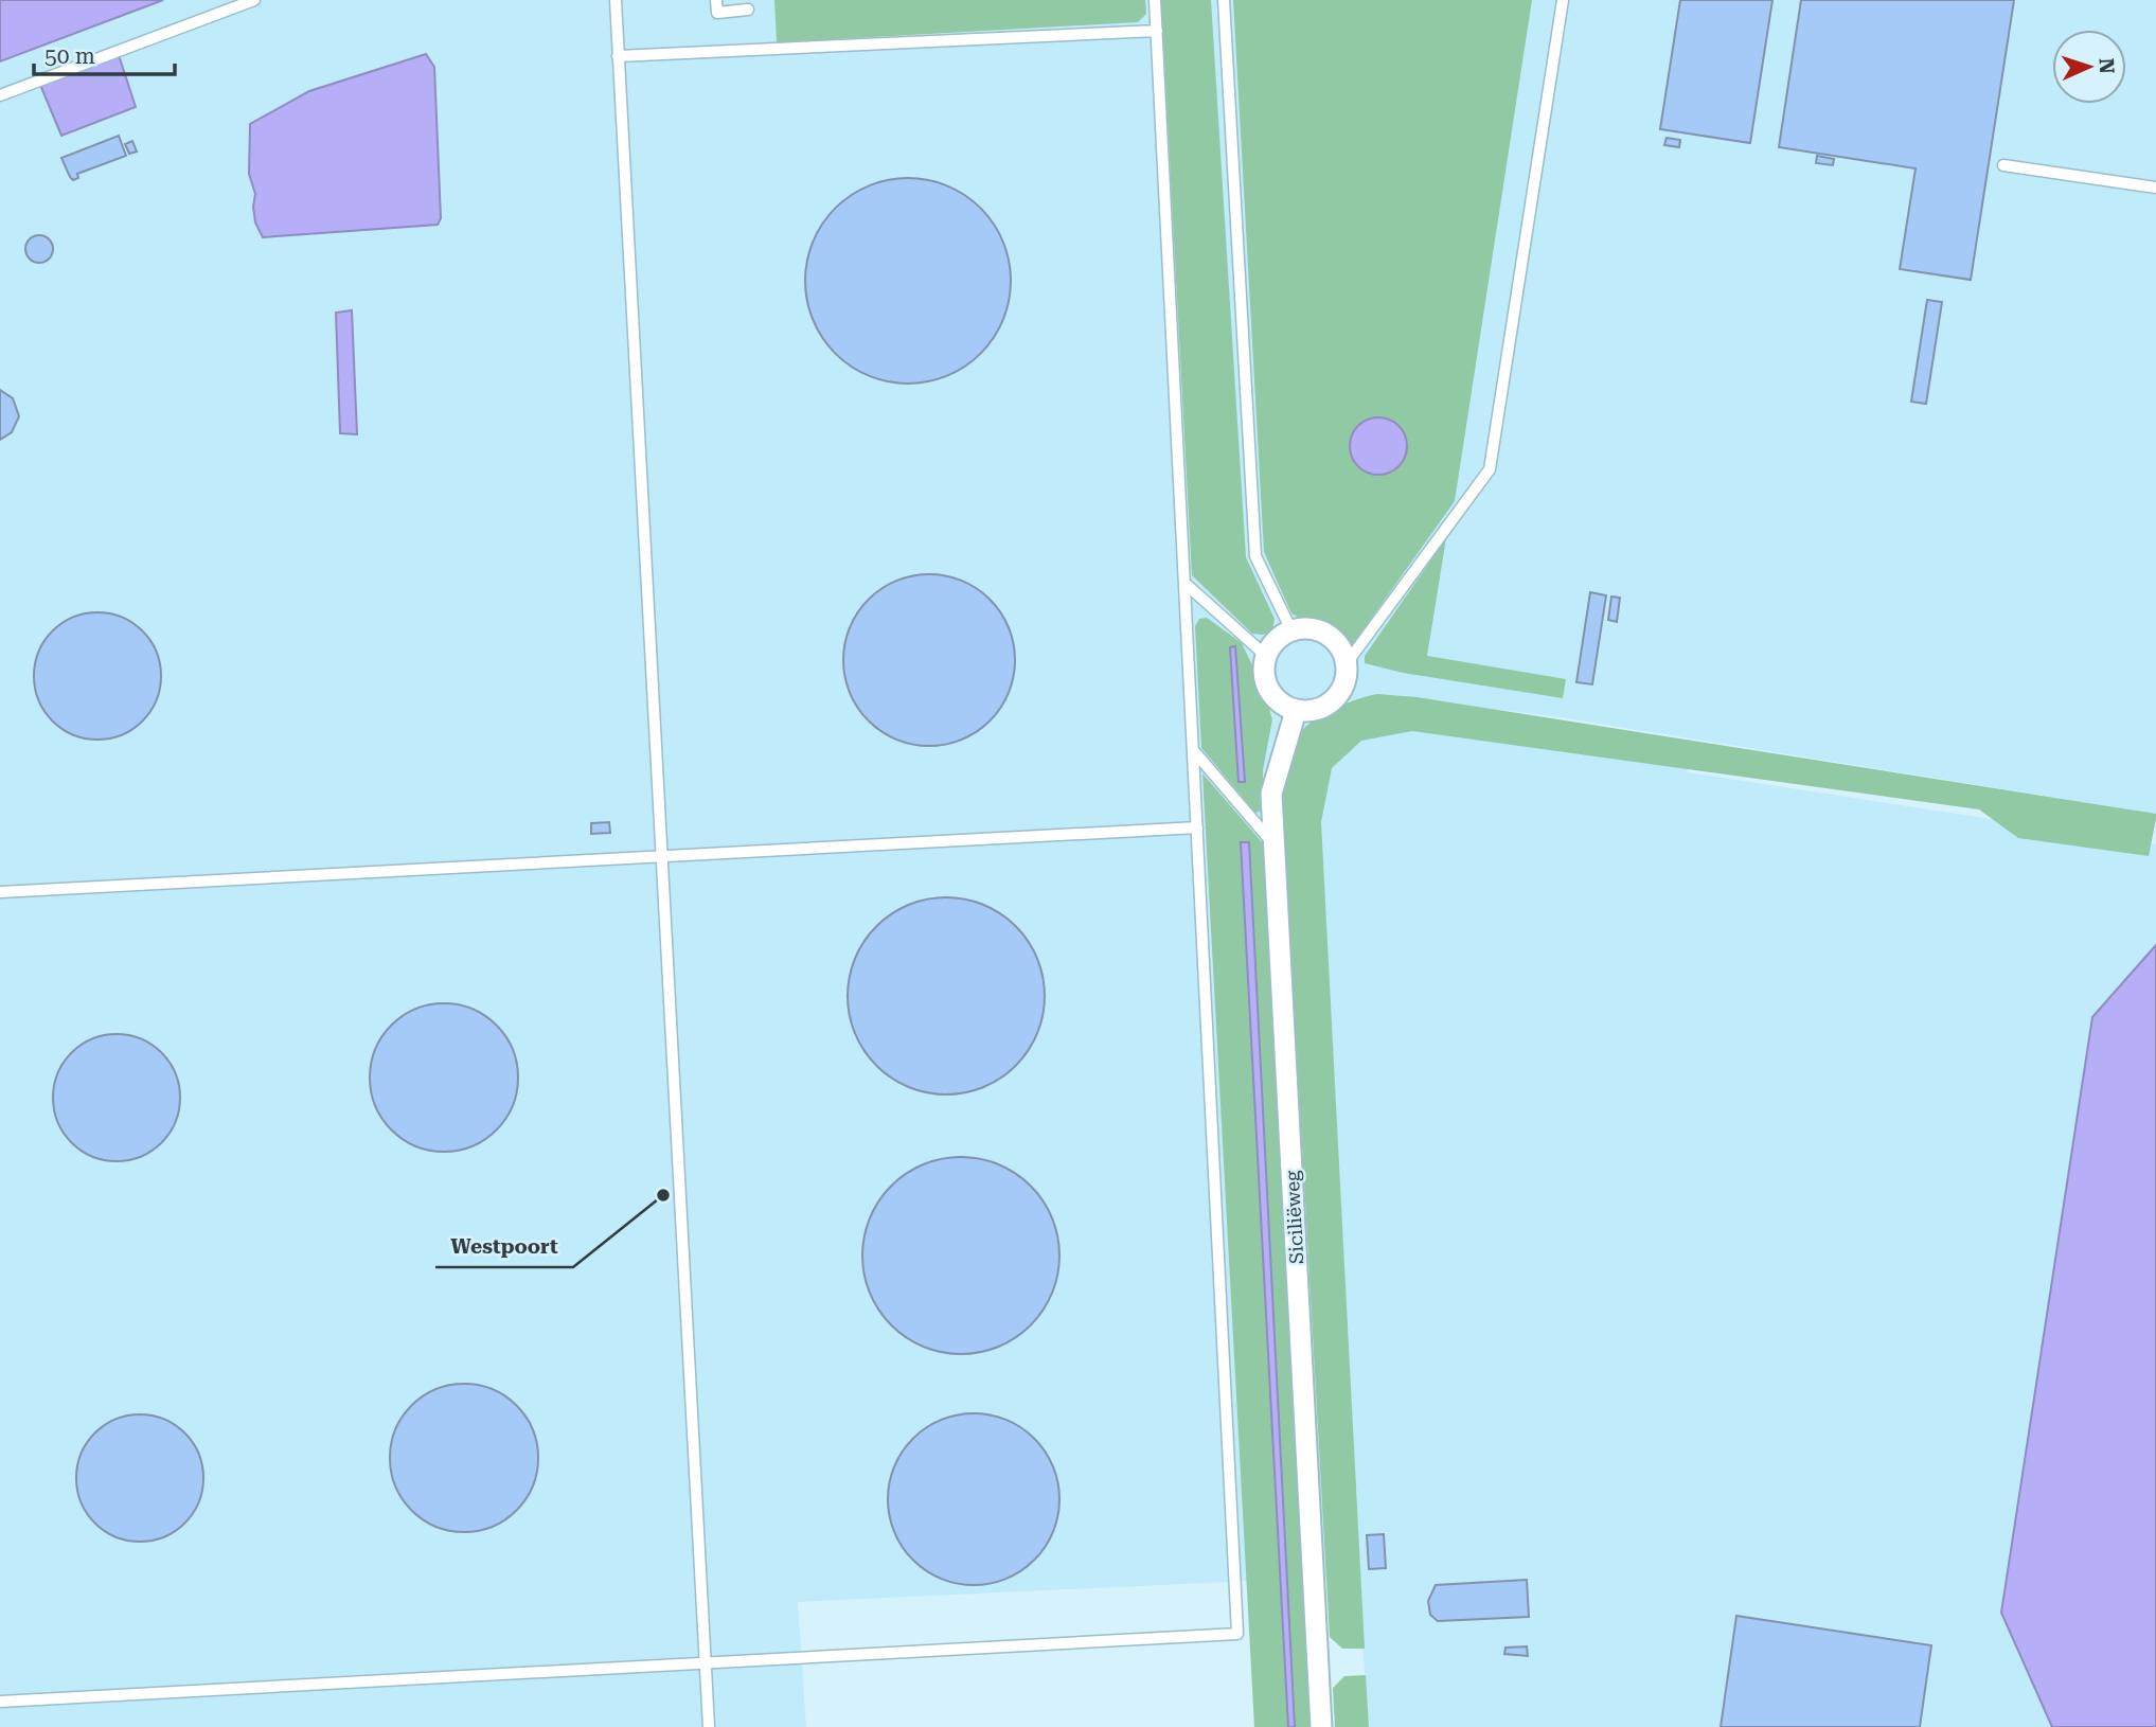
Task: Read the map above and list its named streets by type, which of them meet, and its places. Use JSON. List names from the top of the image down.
{
  "streets": {
    "street": ["Siciliëweg"]
  },
  "places": ["Westpoort"],
  "scale_bar": "50 m",
  "north": "right"
}
